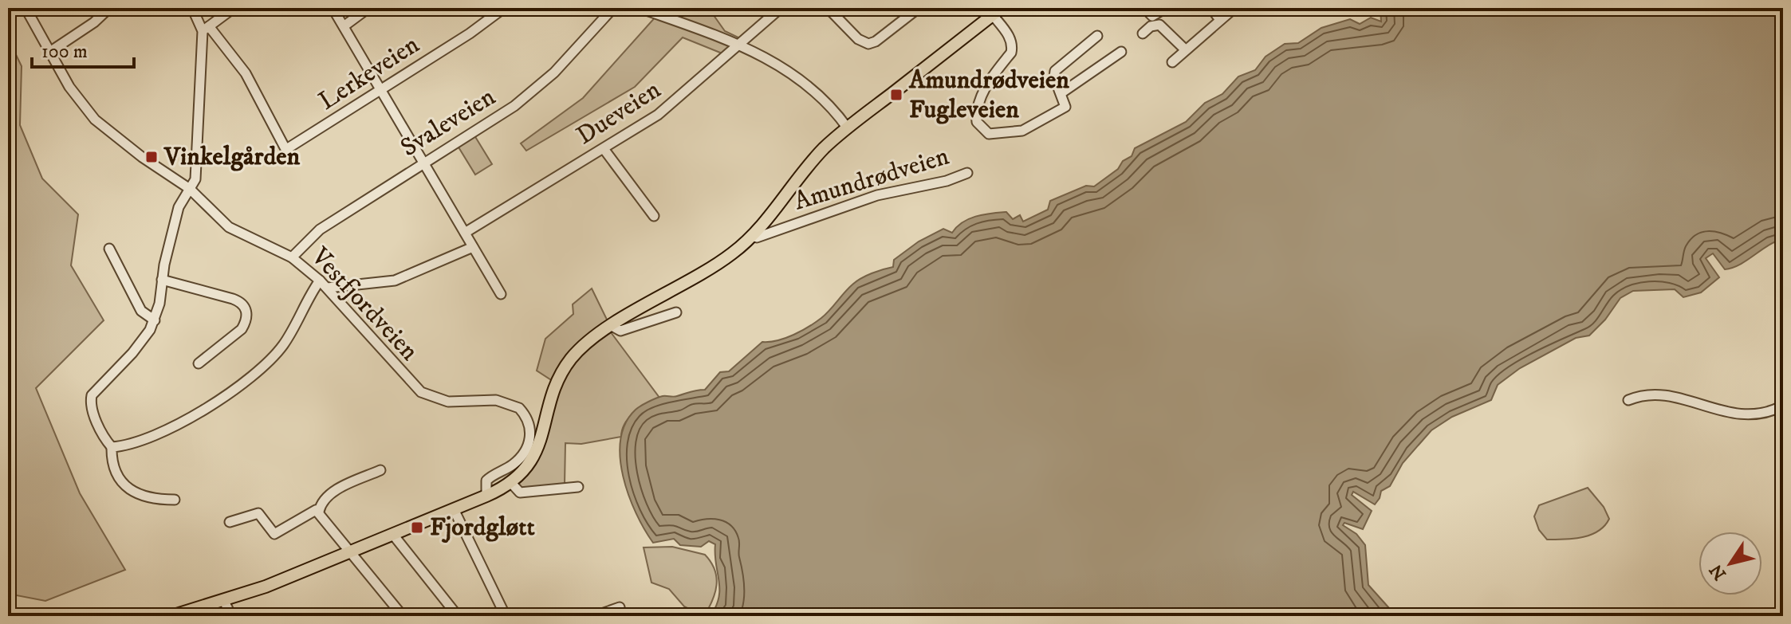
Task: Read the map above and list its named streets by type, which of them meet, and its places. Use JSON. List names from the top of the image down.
{
  "streets": {
    "main road": ["Amundrødveien"],
    "street": [
      "Lerkeveien",
      "Dueveien",
      "Svaleveien",
      "Vestfjordveien"
    ]
  },
  "crossings": [
    ["Svaleveien", "Vestfjordveien"],
    ["Amundrødveien", "Vestfjordveien"]
  ],
  "places": {
    "transit": ["Amundrødveien Fugleveien", "Vinkelgården", "Fjordgløtt"]
  },
  "scale_bar": "100 m",
  "north": "bottom left"
}
